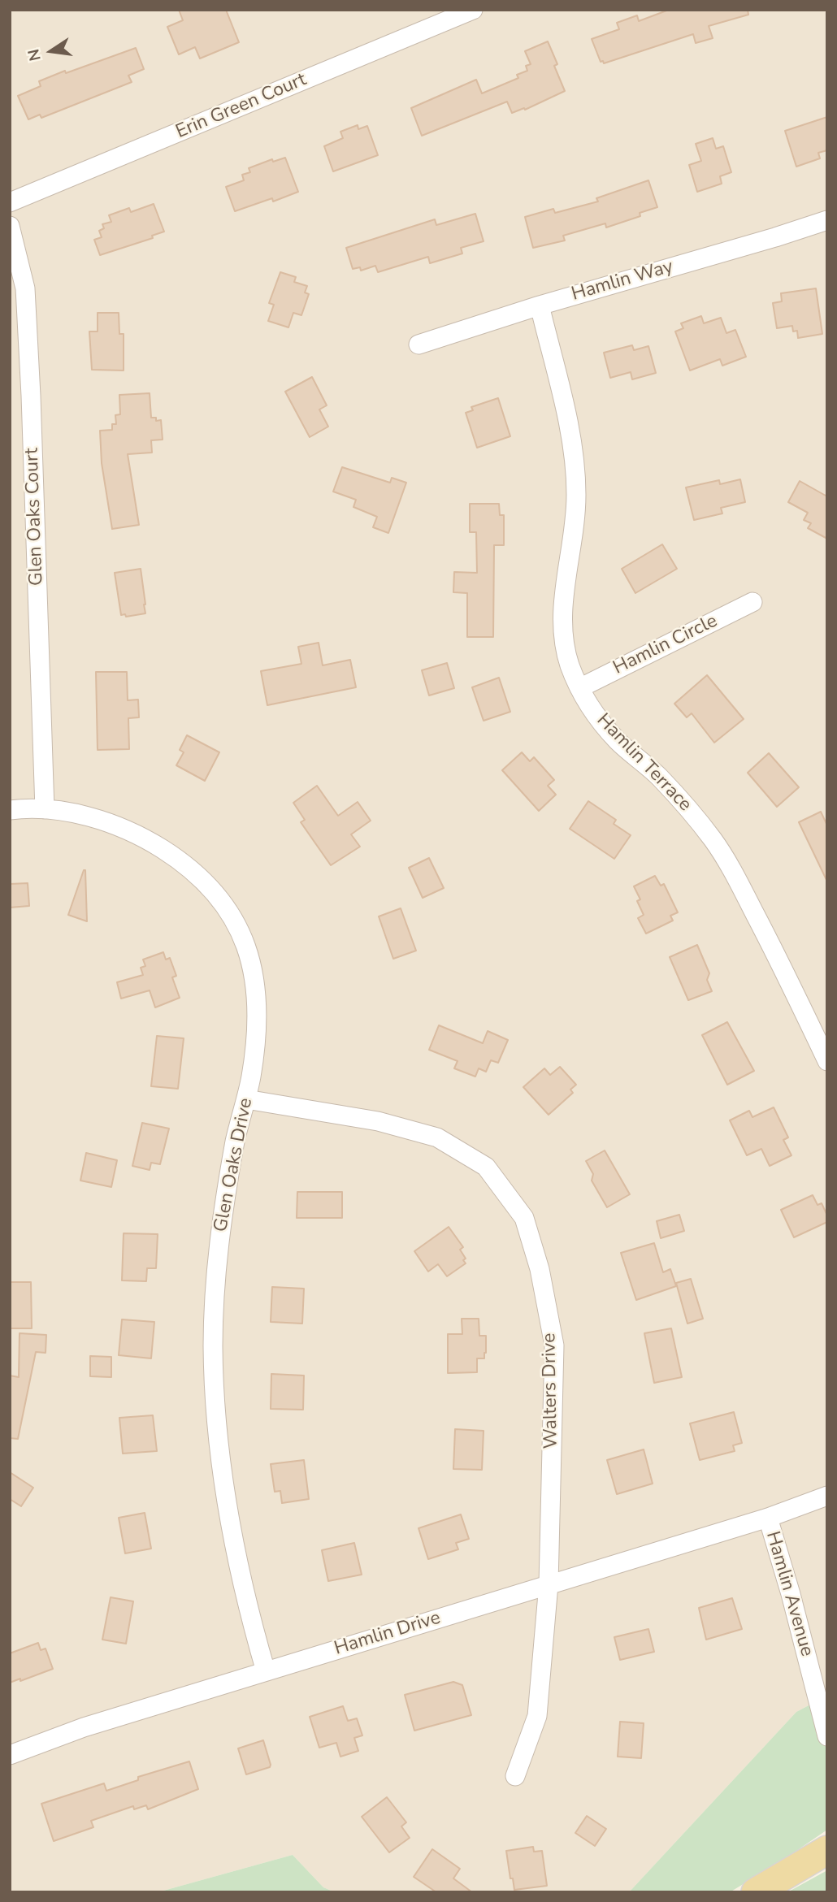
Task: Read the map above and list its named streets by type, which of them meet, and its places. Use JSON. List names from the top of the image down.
{
  "streets": {
    "street": [
      "Erin Green Court",
      "Hamlin Way",
      "Glen Oaks Court",
      "Hamlin Circle",
      "Hamlin Terrace",
      "Glen Oaks Drive",
      "Walters Drive",
      "Hamlin Avenue",
      "Hamlin Drive"
    ]
  },
  "crossings": [
    ["Hamlin Way", "Hamlin Terrace"],
    ["Glen Oaks Court", "Glen Oaks Drive"],
    ["Hamlin Circle", "Hamlin Terrace"],
    ["Glen Oaks Drive", "Walters Drive"],
    ["Glen Oaks Drive", "Hamlin Drive"],
    ["Walters Drive", "Hamlin Drive"],
    ["Hamlin Avenue", "Hamlin Drive"]
  ],
  "north": "left"
}
